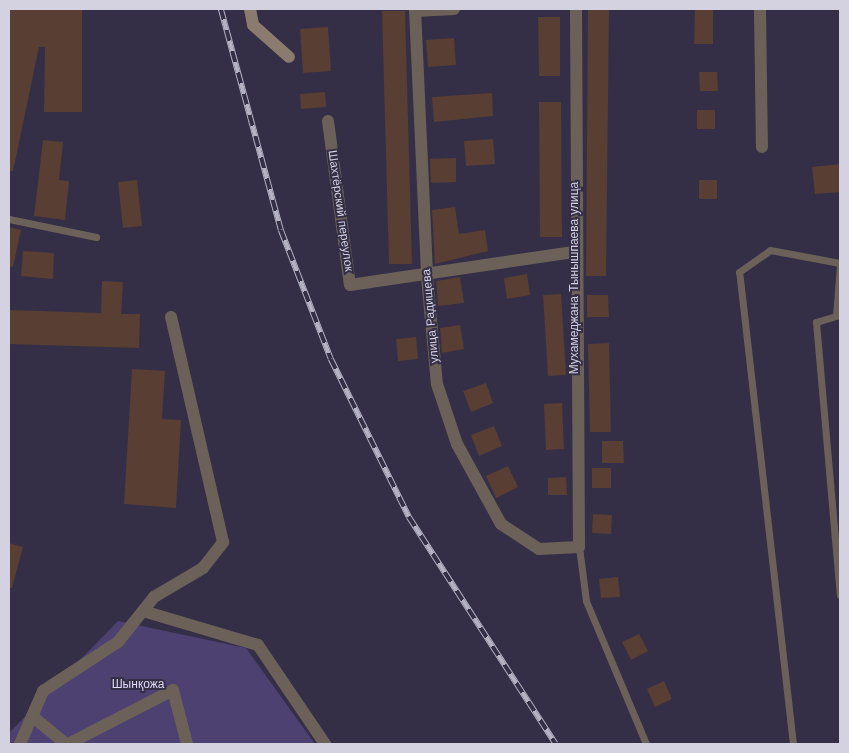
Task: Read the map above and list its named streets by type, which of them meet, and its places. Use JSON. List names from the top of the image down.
{
  "streets": {
    "street": ["Шахтёрский переулок", "Мухамеджана Тынышпаева улица", "улица Радищева"]
  },
  "crossings": [
    ["Шахтёрский переулок", "Мухамеджана Тынышпаева улица"],
    ["Шахтёрский переулок", "улица Радищева"],
    ["Мухамеджана Тынышпаева улица", "улица Радищева"]
  ],
  "parks": ["Шынқожа"]
}
